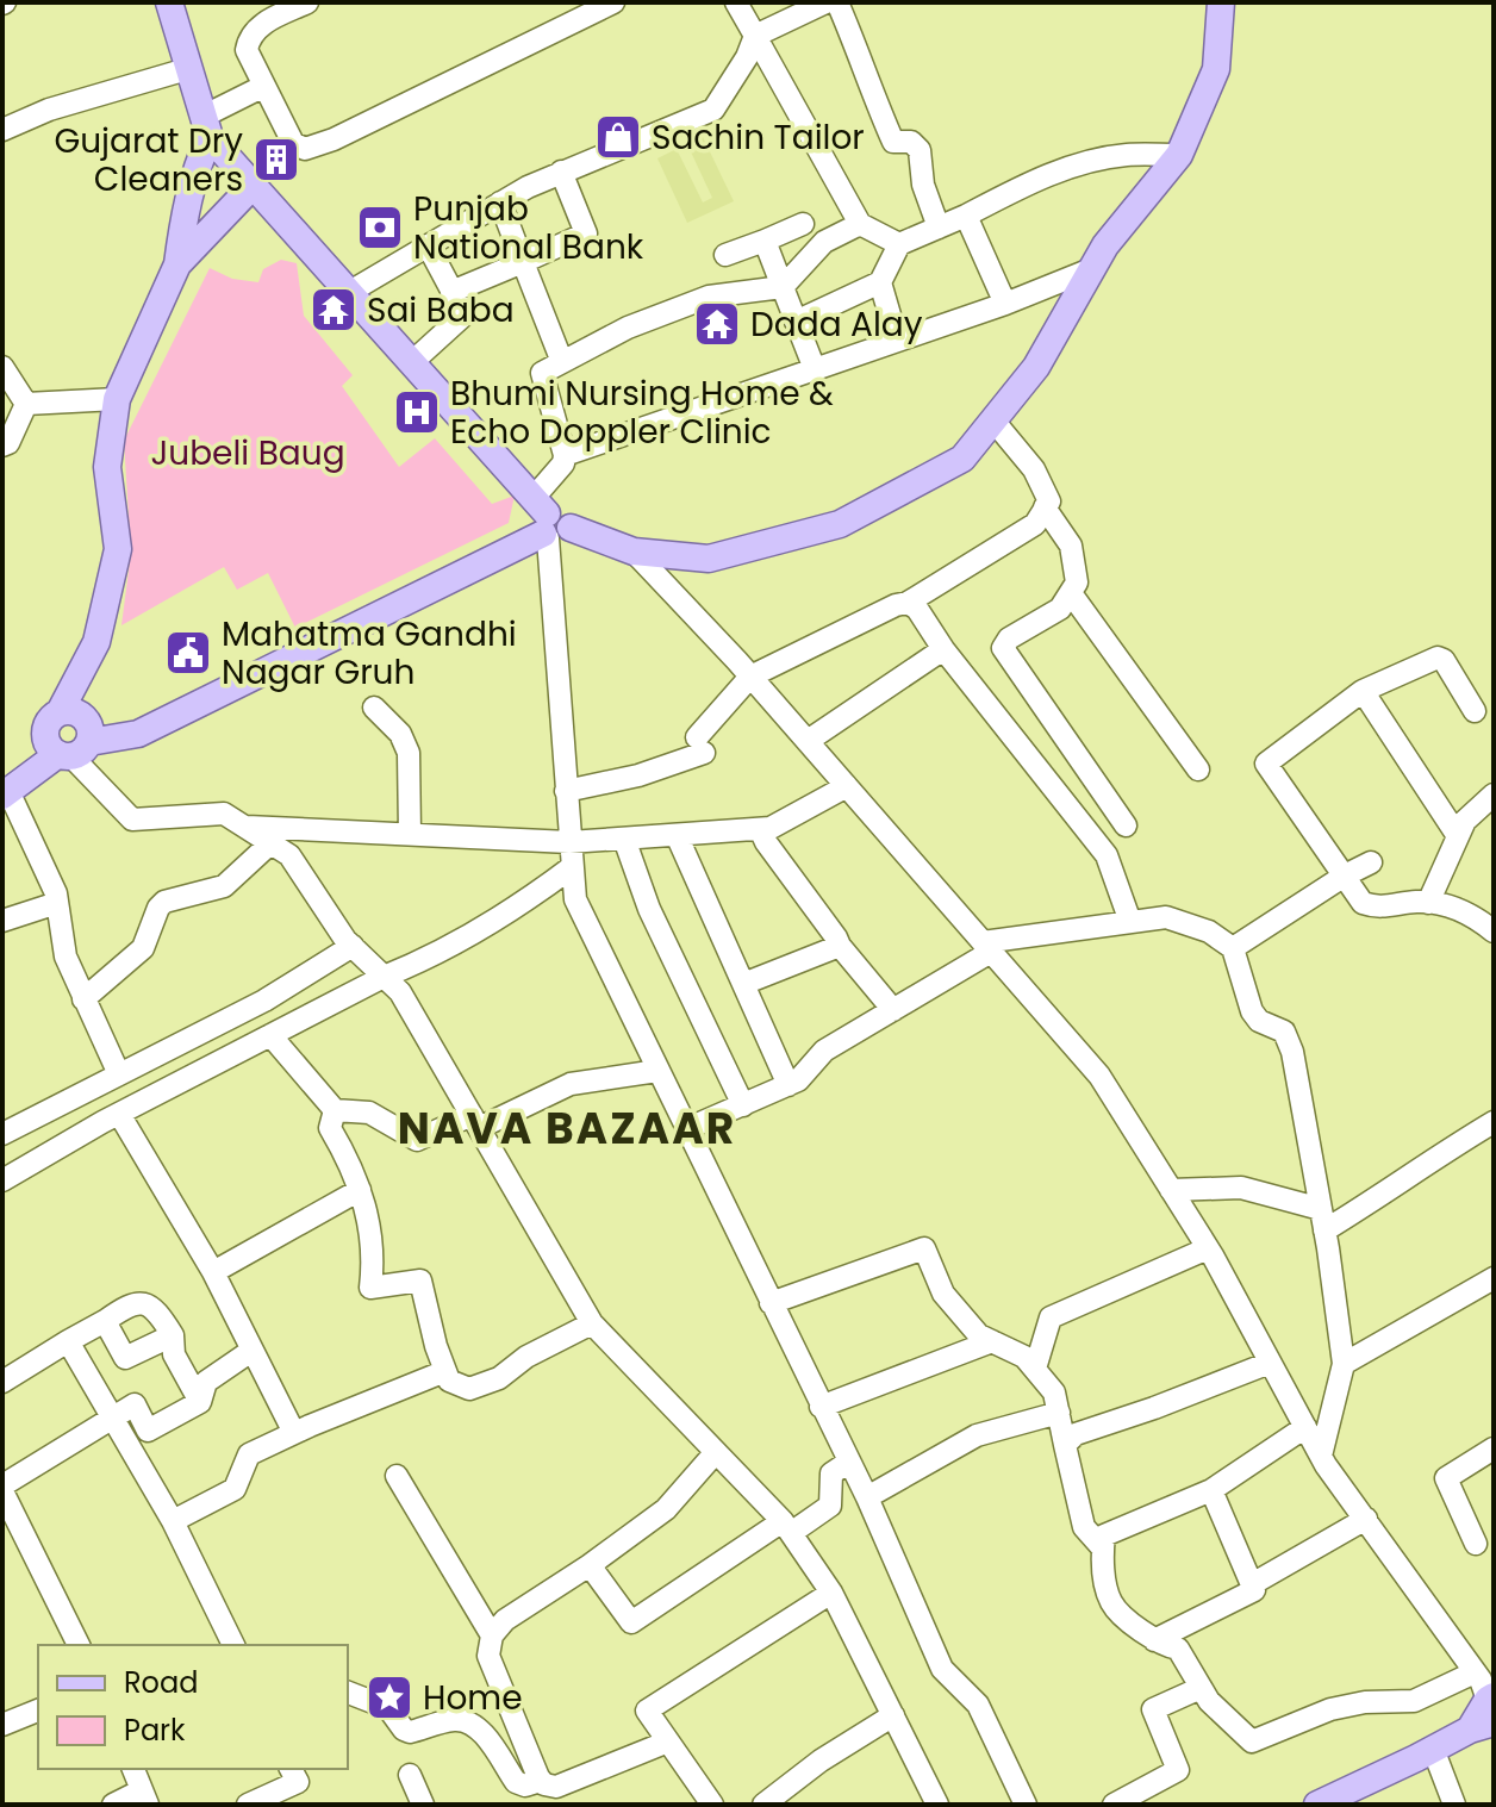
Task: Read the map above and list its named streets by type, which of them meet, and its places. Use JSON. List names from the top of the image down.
{
  "districts": ["NAVA BAZAAR"],
  "parks": ["Jubeli Baug"],
  "places": {
    "shop": ["Sachin Tailor"],
    "building": ["Gujarat Dry Cleaners"],
    "bank": ["Punjab National Bank"],
    "temple": ["Sai Baba", "Dada Alay"],
    "hospital": ["Bhumi Nursing Home & Echo Doppler Clinic"],
    "public building": ["Mahatma Gandhi Nagar Gruh"],
    "place": ["Home"]
  },
  "legend": ["Road", "Park"]
}
